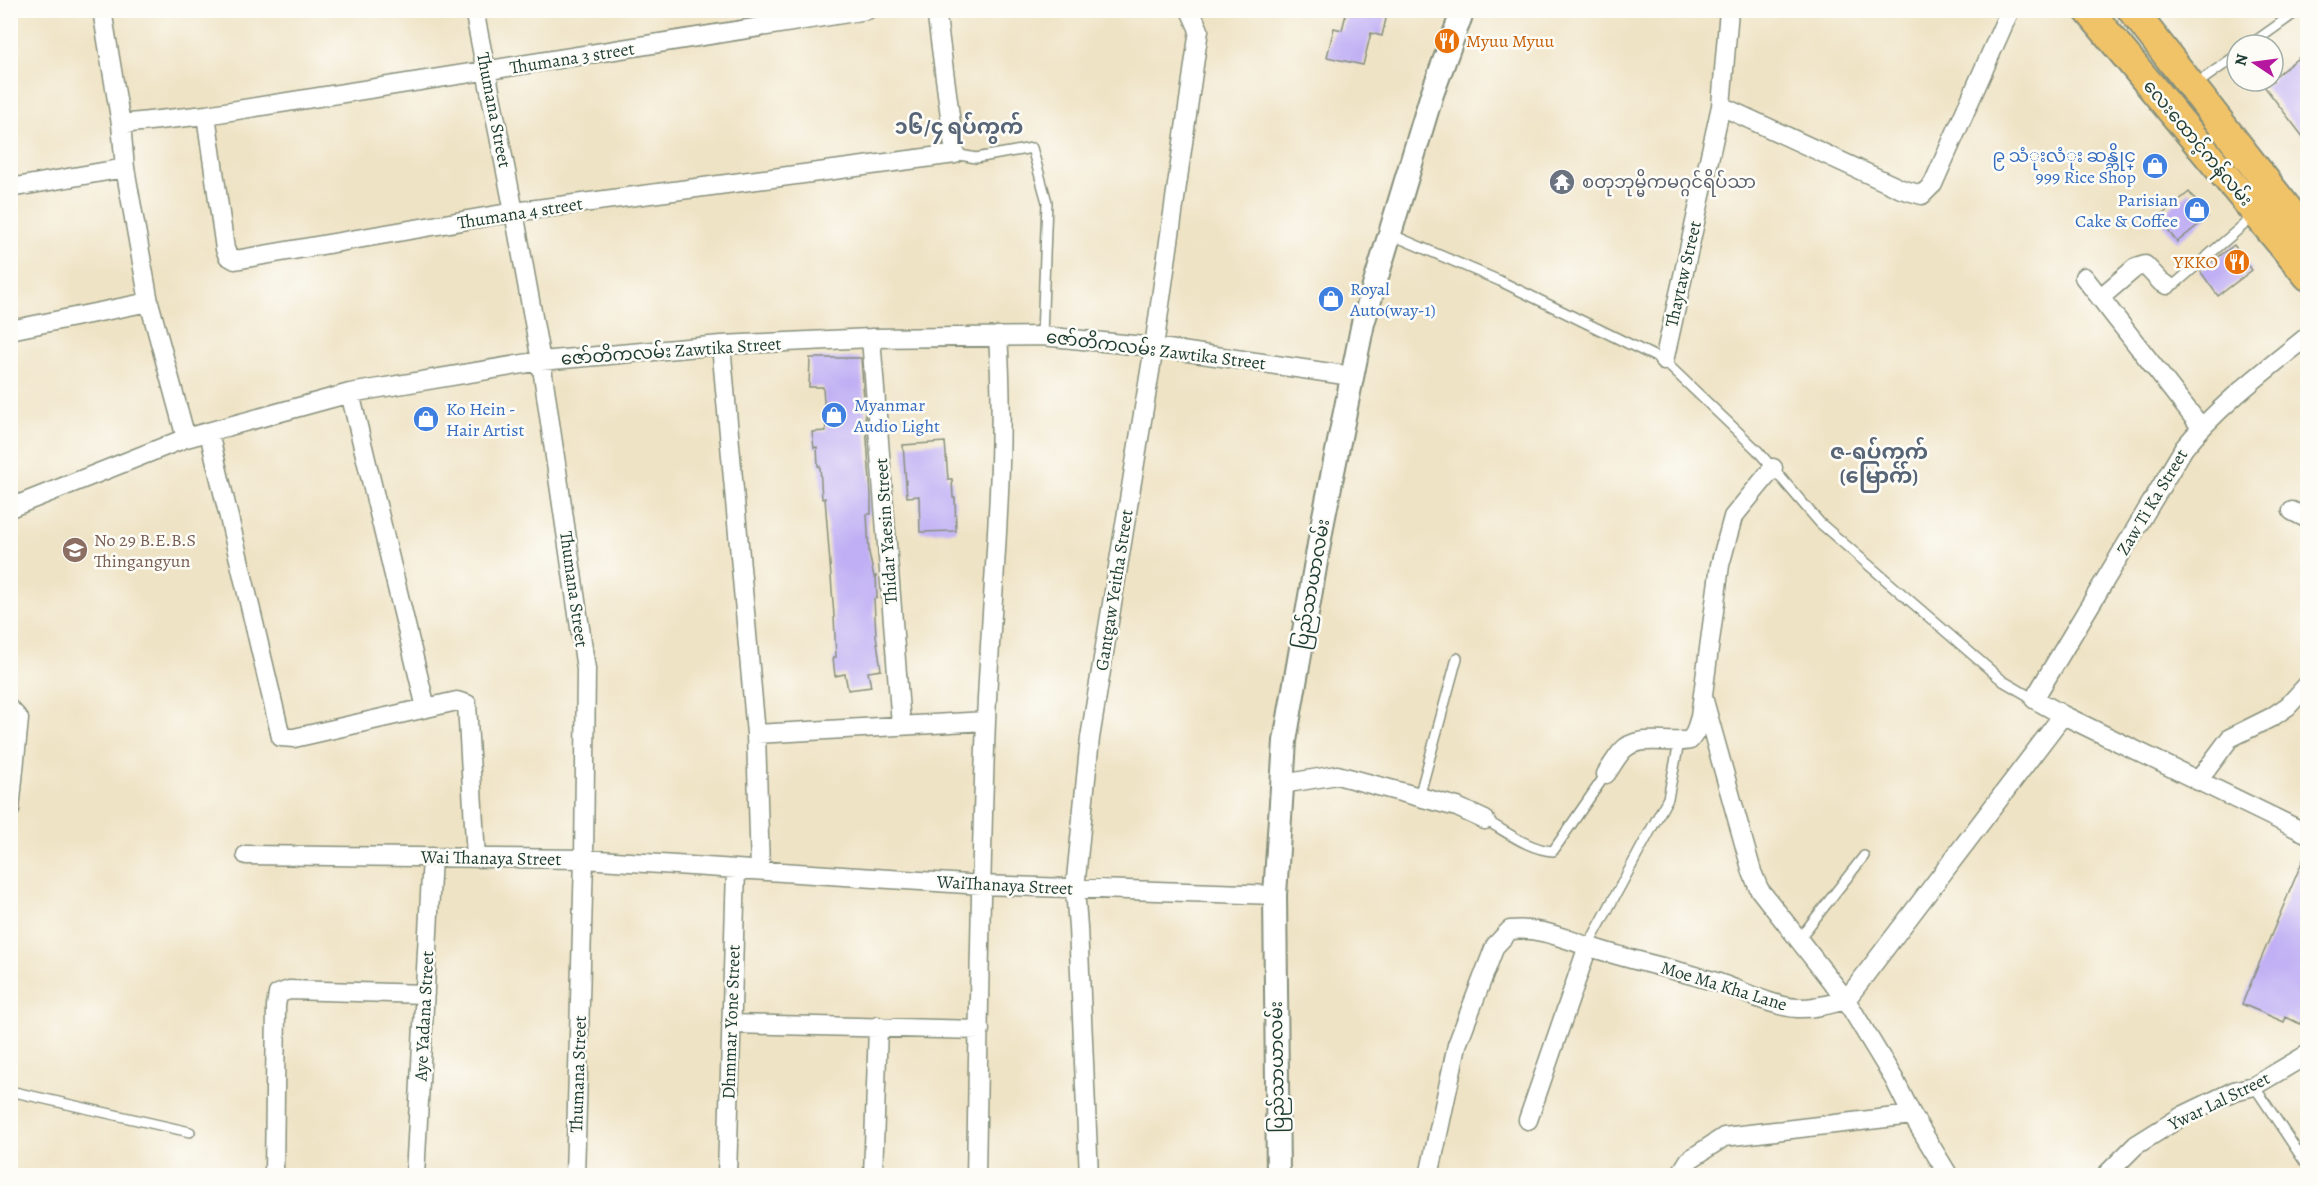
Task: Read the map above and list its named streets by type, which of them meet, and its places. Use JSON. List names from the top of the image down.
{
  "streets": {
    "main road": ["လေးထောင့်ကန်လမ်း"],
    "street": [
      "Thumana 3 street",
      "Thumana Street",
      "Thumana 4 street",
      "Thaytaw Street",
      "ဇော်တိကလမ်း Zawtika Street",
      "Zaw Ti Ka Street",
      "Thidar Yaesin Street",
      "ပြည်သာယာလမ်း",
      "Gantgaw Yeitha Street",
      "Wai Thanaya Street",
      "WaiThanaya Street",
      "Moe Ma Kha Lane",
      "Aye Yadana Street",
      "Dhmmar Yone Street",
      "Ywar Lal Street"
    ]
  },
  "crossings": [
    ["Thumana 3 street", "Thumana Street"],
    ["Thumana 3 street", "Thumana 4 street"],
    ["Thumana Street", "Thumana 4 street"],
    ["Thumana Street", "ဇော်တိကလမ်း Zawtika Street"],
    ["Thumana Street", "Wai Thanaya Street"],
    ["ဇော်တိကလမ်း Zawtika Street", "Thidar Yaesin Street"],
    ["ဇော်တိကလမ်း Zawtika Street", "ပြည်သာယာလမ်း"],
    ["ဇော်တိကလမ်း Zawtika Street", "Gantgaw Yeitha Street"],
    ["ပြည်သာယာလမ်း", "WaiThanaya Street"],
    ["Gantgaw Yeitha Street", "WaiThanaya Street"],
    ["Wai Thanaya Street", "WaiThanaya Street"],
    ["Wai Thanaya Street", "Aye Yadana Street"],
    ["Wai Thanaya Street", "Dhmmar Yone Street"],
    ["WaiThanaya Street", "Dhmmar Yone Street"]
  ],
  "districts": ["၁၆/၄ ရပ်ကွက်", "ဇ-ရပ်ကွက် (မြောက်)"],
  "places": {
    "restaurant": ["Myuu Myuu", "YKKO"],
    "shop": [
      "၉ သံုးလံုး ဆန္ဆိုင္ 999 Rice Shop",
      "Parisian Cake & Coffee",
      "Royal Auto(way-1)",
      "Myanmar Audio Light",
      "Ko Hein - Hair Artist"
    ],
    "temple": ["စတုဘုမ္မိကမဂ္ဂင်ရိပ်သာ"],
    "school or university": ["No 29 B.E.B.S Thingangyun"]
  },
  "north": "left"
}
